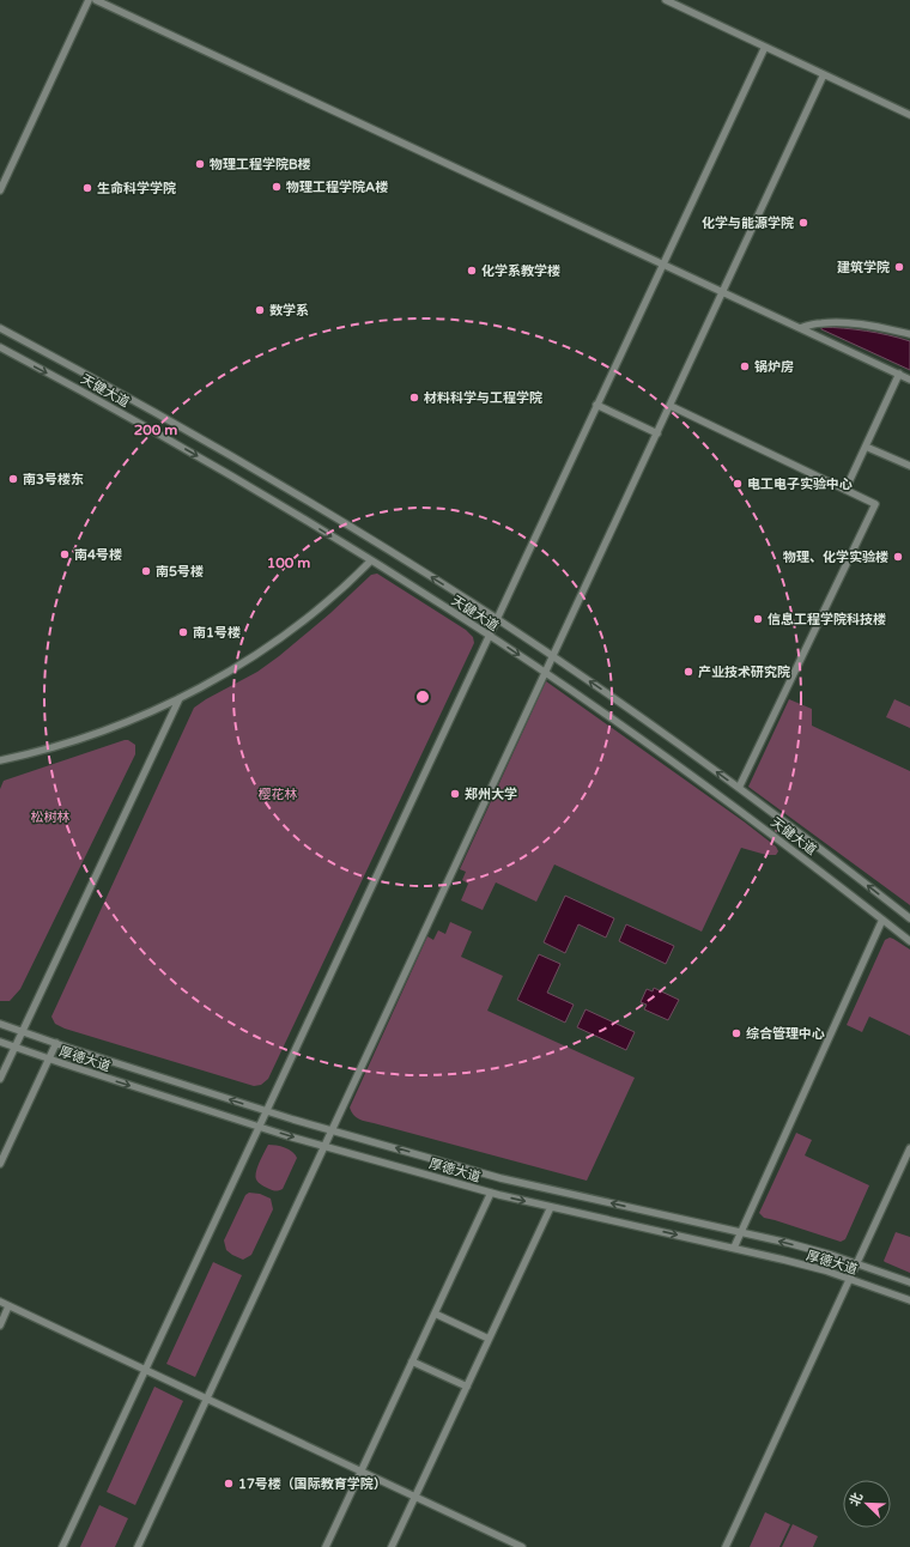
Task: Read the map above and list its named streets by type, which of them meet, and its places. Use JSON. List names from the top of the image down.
{
  "streets": {
    "lane": ["天健大道", "厚德大道"]
  },
  "parks": ["樱花林", "松树林"],
  "places": [
    "物理工程学院B楼",
    "物理工程学院A楼",
    "生命科学学院",
    "化学与能源学院",
    "建筑学院",
    "化学系教学楼",
    "数学系",
    "锅炉房",
    "材料科学与工程学院",
    "南3号楼东",
    "电工电子实验中心",
    "南4号楼",
    "物理、化学实验楼",
    "南5号楼",
    "信息工程学院科技楼",
    "南1号楼",
    "产业技术研究院",
    "郑州大学",
    "综合管理中心",
    "17号楼（国际教育学院）"
  ],
  "north": "top left",
  "rings": ["200 m", "100 m"]
}
